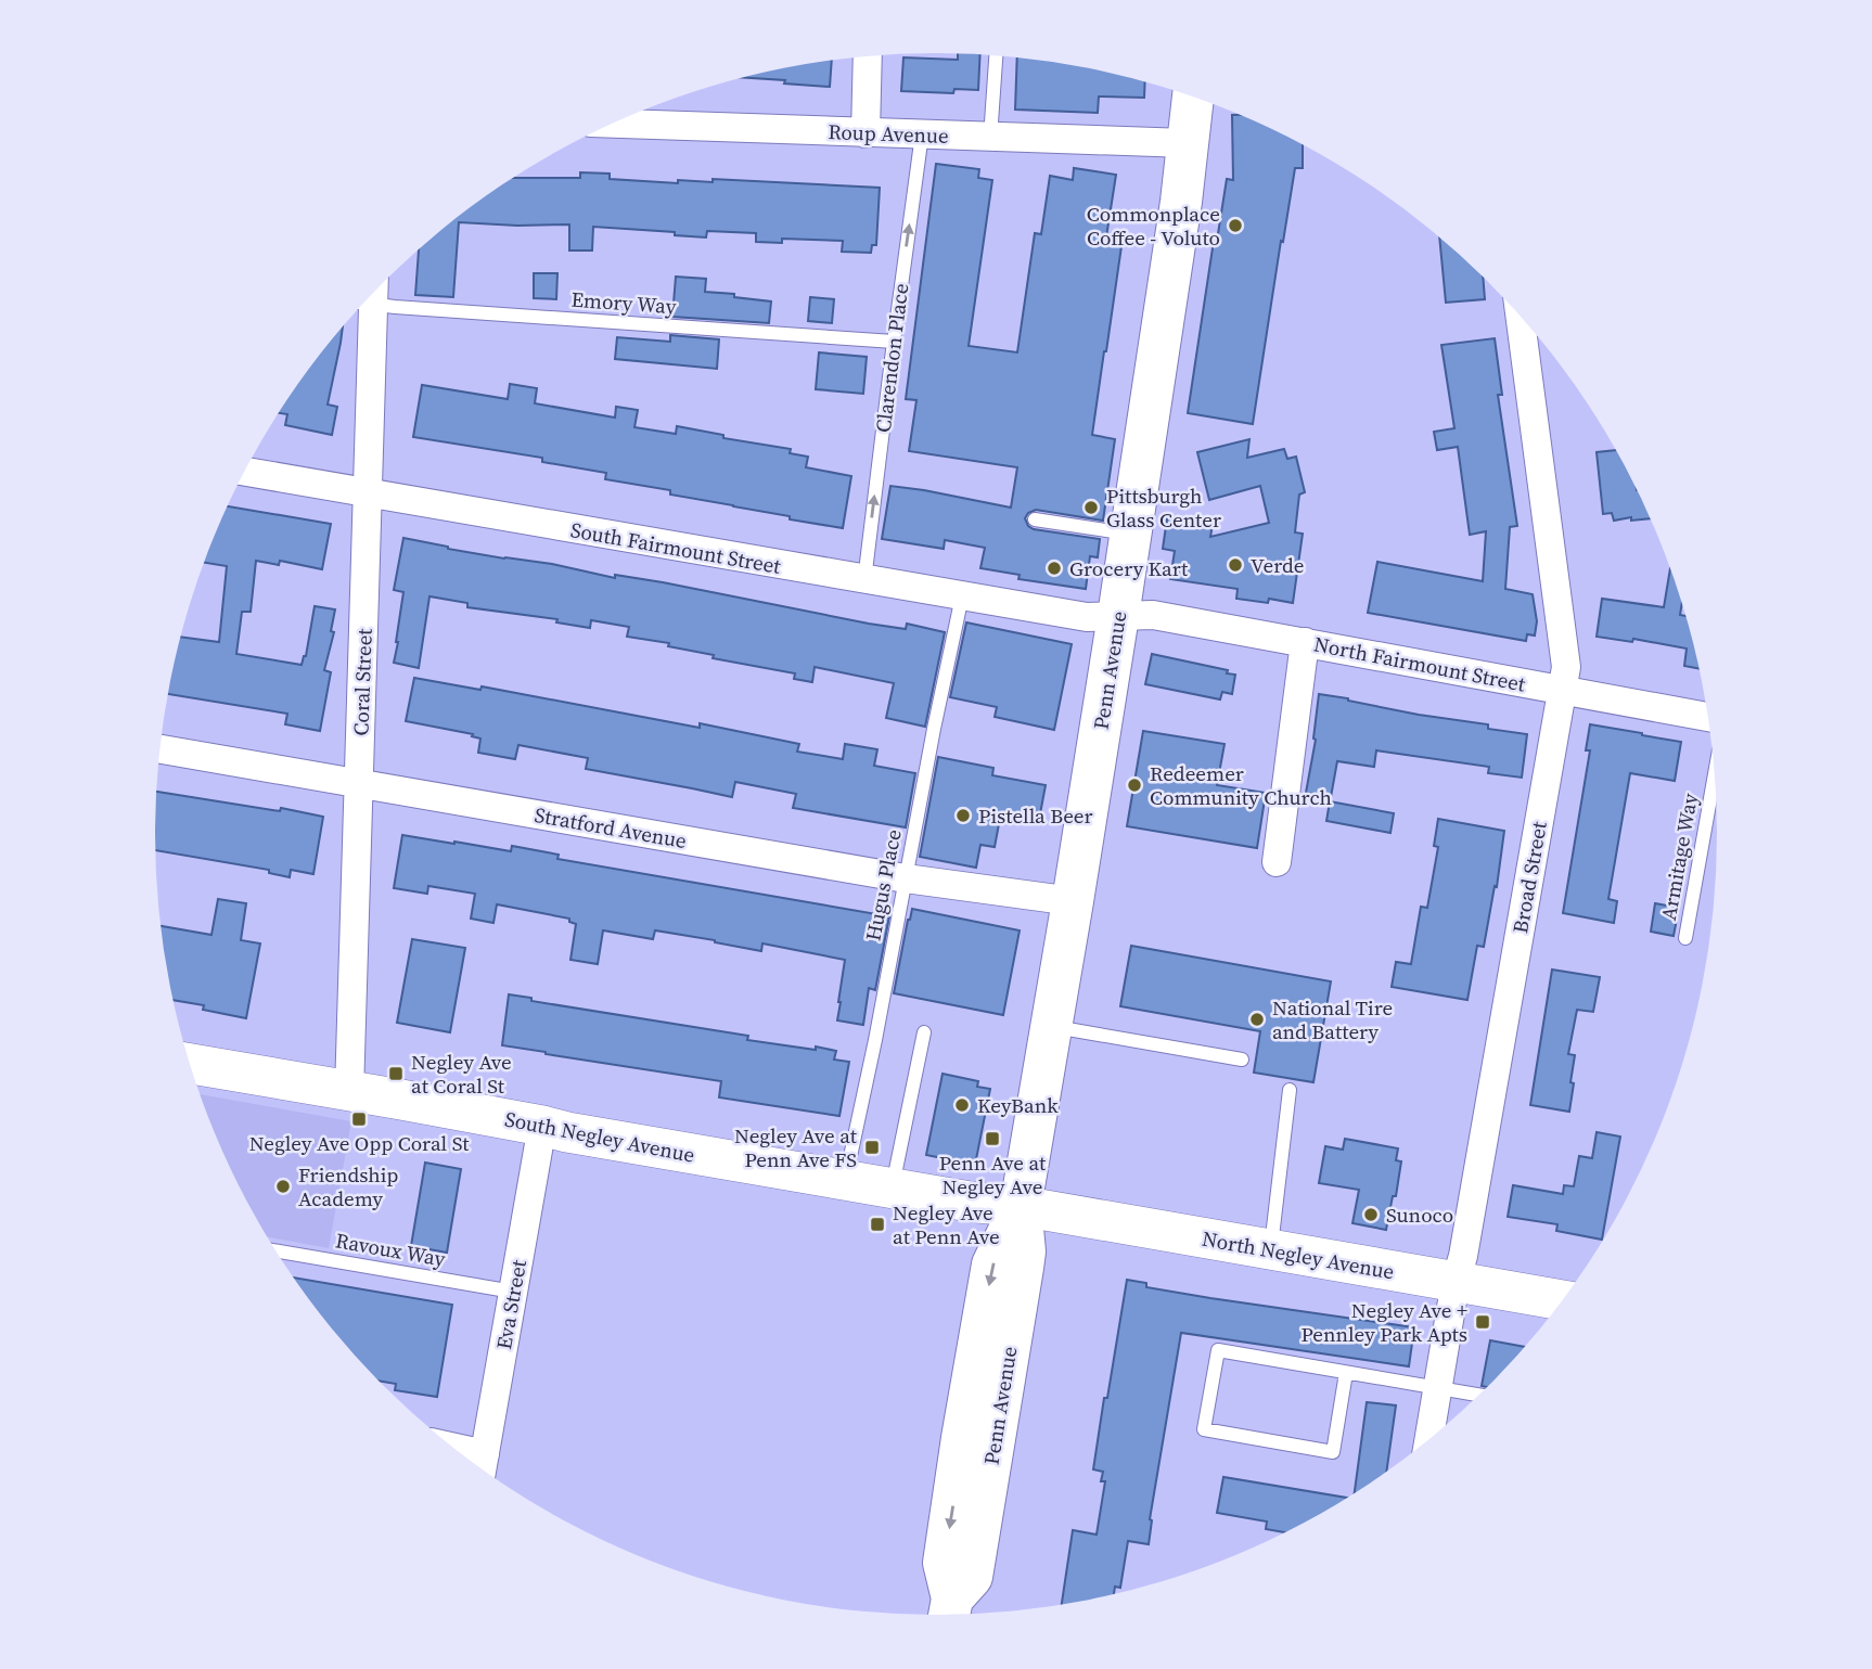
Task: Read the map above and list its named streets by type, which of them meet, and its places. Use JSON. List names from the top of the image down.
{
  "streets": {
    "main road": ["Penn Avenue", "South Negley Avenue", "North Negley Avenue"],
    "street": [
      "Roup Avenue",
      "South Fairmount Street",
      "North Fairmount Street",
      "Coral Street",
      "Stratford Avenue",
      "Broad Street",
      "Eva Street"
    ],
    "lane": [
      "Emory Way",
      "Clarendon Place",
      "Armitage Way",
      "Hugus Place",
      "Ravoux Way"
    ]
  },
  "crossings": [
    ["Roup Avenue", "Clarendon Place"],
    ["Roup Avenue", "Penn Avenue"],
    ["Emory Way", "Clarendon Place"],
    ["Clarendon Place", "South Fairmount Street"],
    ["South Fairmount Street", "North Fairmount Street"],
    ["South Fairmount Street", "Penn Avenue"],
    ["South Fairmount Street", "Coral Street"],
    ["South Fairmount Street", "Hugus Place"],
    ["North Fairmount Street", "Penn Avenue"],
    ["North Fairmount Street", "Broad Street"],
    ["Penn Avenue", "Stratford Avenue"],
    ["Penn Avenue", "South Negley Avenue"],
    ["Penn Avenue", "North Negley Avenue"],
    ["Coral Street", "Stratford Avenue"],
    ["Coral Street", "South Negley Avenue"],
    ["Stratford Avenue", "Hugus Place"],
    ["Broad Street", "North Negley Avenue"],
    ["Hugus Place", "South Negley Avenue"],
    ["South Negley Avenue", "North Negley Avenue"],
    ["South Negley Avenue", "Eva Street"],
    ["Ravoux Way", "Eva Street"]
  ],
  "one_way": ["Clarendon Place"],
  "places": {
    "other": [
      "Commonplace Coffee - Voluto",
      "Pittsburgh Glass Center",
      "Verde",
      "Grocery Kart",
      "Redeemer Community Church",
      "Pistella Beer",
      "National Tire and Battery",
      "KeyBank",
      "Friendship Academy",
      "Sunoco"
    ],
    "transit": [
      "Negley Ave at Coral St",
      "Negley Ave Opp Coral St",
      "Penn Ave at Negley Ave",
      "Negley Ave at Penn Ave FS",
      "Negley Ave at Penn Ave",
      "Negley Ave + Pennley Park Apts"
    ]
  }
}
